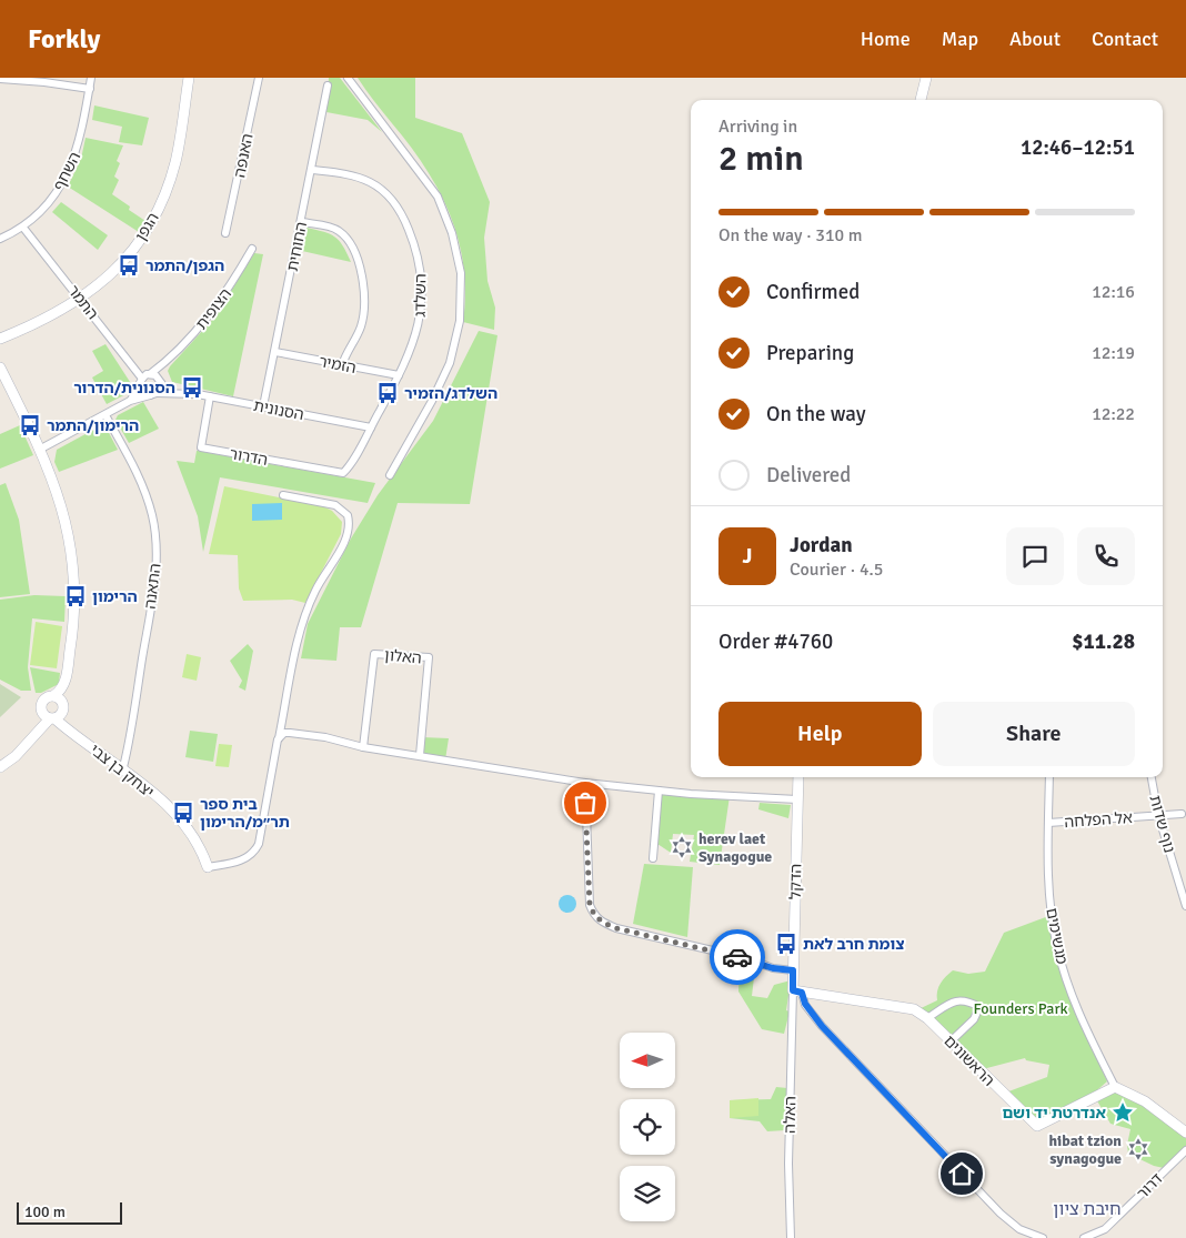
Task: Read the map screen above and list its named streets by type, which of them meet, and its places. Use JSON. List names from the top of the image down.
{
  "streets": {
    "street": [
      "האנפה",
      "השחף",
      "הגפן",
      "החוחית",
      "השלדג",
      "התמר",
      "הצופית",
      "הזמיר",
      "הסנונית",
      "הדרור",
      "התאנה",
      "האלון",
      "יצחק בן צבי",
      "אל הפלחה",
      "נוף שדות",
      "הדקל",
      "מגשימים",
      "הראשונים",
      "האלה",
      "דרור"
    ]
  },
  "crossings": [
    ["השחף", "התמר"],
    ["הגפן", "התמר"],
    ["החוחית", "השלדג"],
    ["החוחית", "הזמיר"],
    ["החוחית", "הסנונית"],
    ["השלדג", "הזמיר"],
    ["השלדג", "הסנונית"],
    ["השלדג", "הדרור"],
    ["התמר", "הצופית"],
    ["התמר", "הסנונית"],
    ["הצופית", "הסנונית"],
    ["הסנונית", "הדרור"],
    ["התאנה", "יצחק בן צבי"],
    ["אל הפלחה", "נוף שדות"],
    ["אל הפלחה", "מגשימים"],
    ["הדקל", "הראשונים"],
    ["הדקל", "האלה"],
    ["מגשימים", "הראשונים"],
    ["הראשונים", "האלה"]
  ],
  "districts": ["חיבת ציון"],
  "parks": ["Founders Park"],
  "places": {
    "bus stop": [
      "הגפן/התמר",
      "הסנונית/הדרור",
      "השלדג/הזמיר",
      "הרימון/התמר",
      "הרימון",
      "בית ספר תר״מ/הרימון",
      "צומת חרב לאת"
    ],
    "synagogue": ["herev laet Synagogue", "hibat tzion synagogue"],
    "place": ["אנדרטת יד ושם"]
  },
  "scale_bar": "100 m",
  "north": "left",
  "page": {
    "header": "Forkly",
    "nav": [
      "Home",
      "Map",
      "About",
      "Contact"
    ],
    "heading": ["2 min", "Arriving in", "12:46–12:51"],
    "panel": [
      "Jordan",
      "Courier · 4.5",
      "Order #4760",
      "$11.28"
    ],
    "bar": "On the way · 310 m",
    "list": [
      ["Confirmed", "12:16"],
      ["Preparing", "12:19"],
      ["On the way", "12:22"],
      "Delivered"
    ],
    "round": "J",
    "buttons": ["Help", "Share"],
    "scale": "100 m"
  }
}
